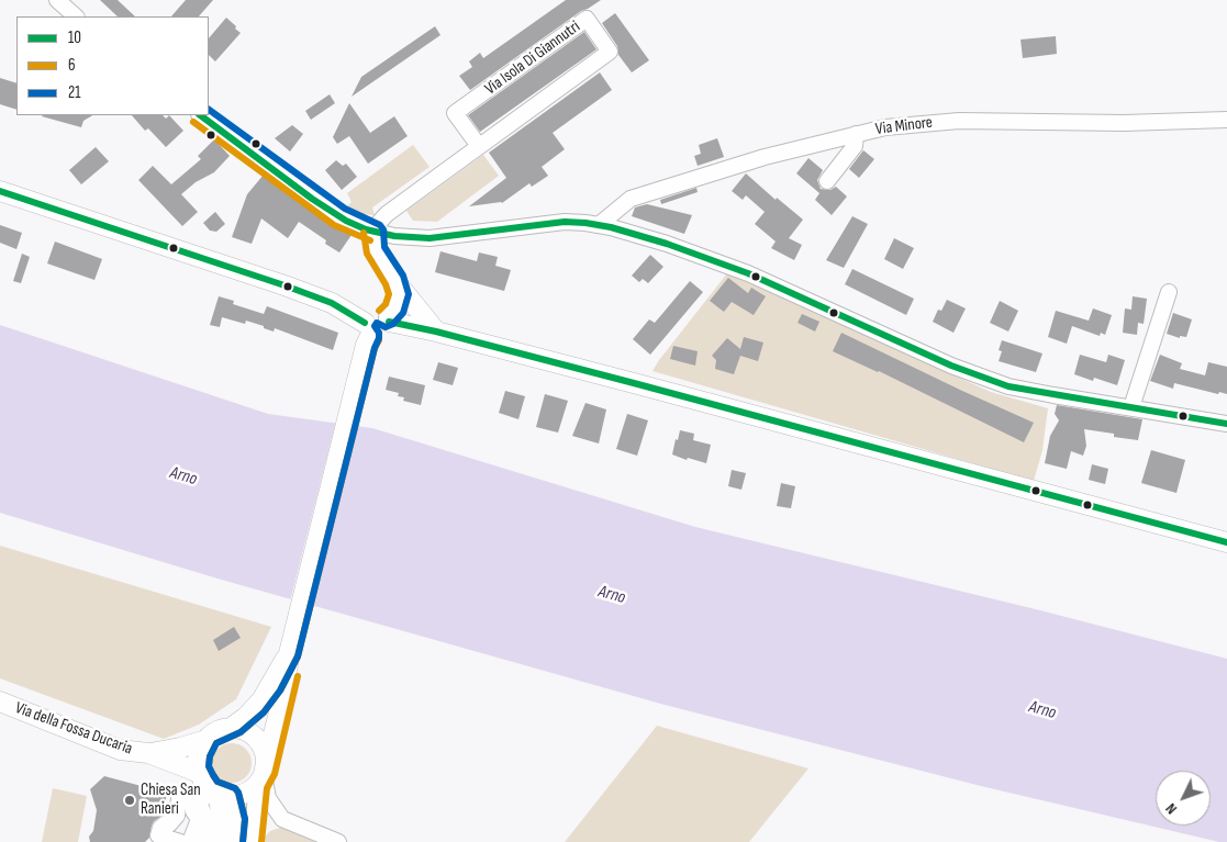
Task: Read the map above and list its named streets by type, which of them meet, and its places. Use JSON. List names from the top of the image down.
{
  "streets": {
    "main road": ["Via della Fossa Ducaria"],
    "street": ["Via Isola Di Giannutri", "Via Minore"]
  },
  "water": ["Arno"],
  "places": ["Chiesa San Ranieri"],
  "lines": ["transit line 21", "transit line 10", "transit line 6"],
  "legend": ["10", "6", "21"],
  "north": "bottom left"
}
